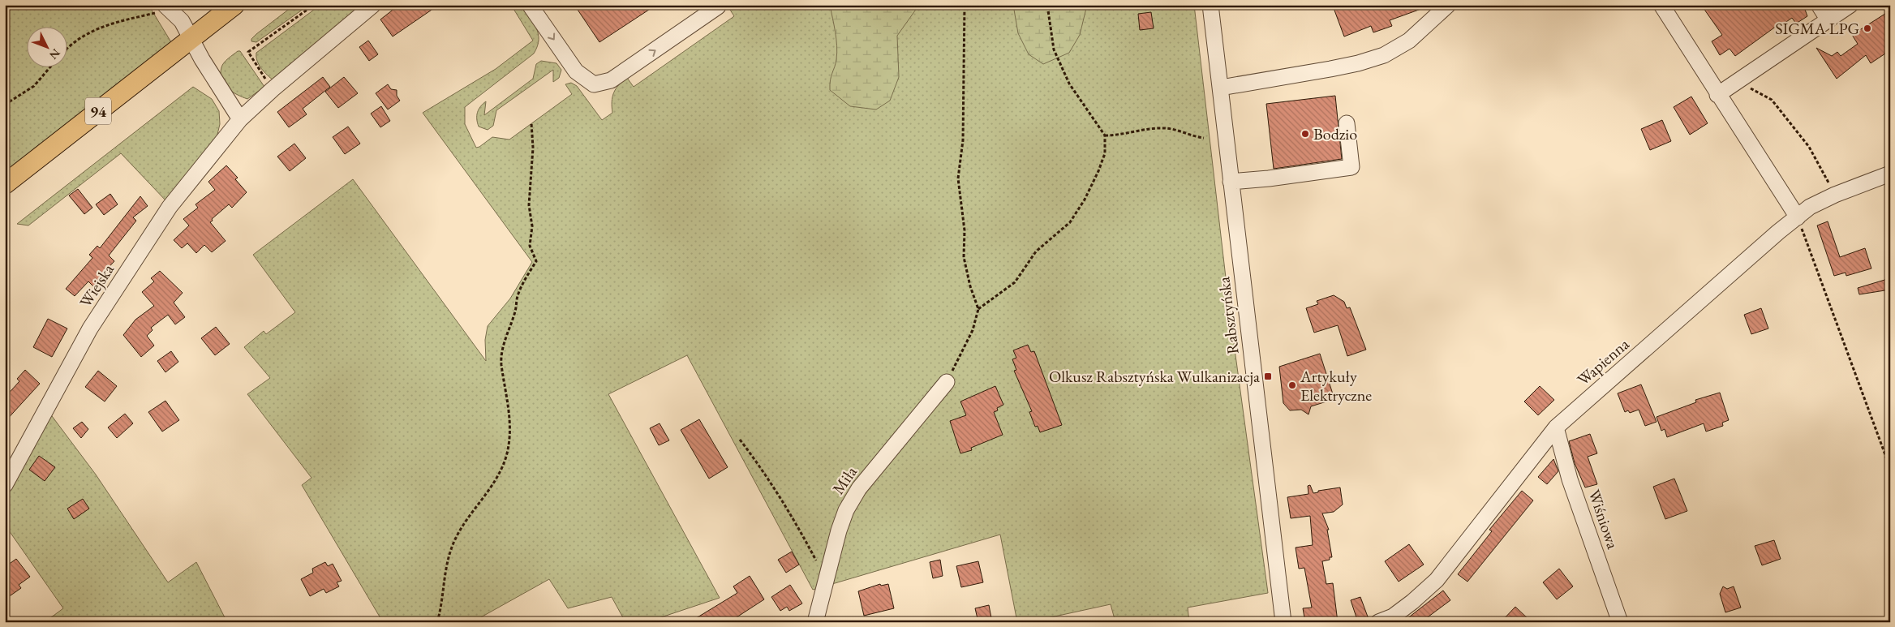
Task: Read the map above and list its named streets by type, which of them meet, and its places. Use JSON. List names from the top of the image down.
{
  "streets": {
    "main road": ["94"],
    "street": [
      "Wiejska",
      "Rabsztyńska",
      "Wapienna",
      "Miła",
      "Wiśniowa"
    ]
  },
  "crossings": [
    ["Wapienna", "Wiśniowa"]
  ],
  "places": {
    "other": ["SIGMA LPG", "Bodzio", "Artykuły Elektryczne"],
    "transit": ["Olkusz Rabsztyńska Wulkanizacja"]
  },
  "north": "bottom right"
}
